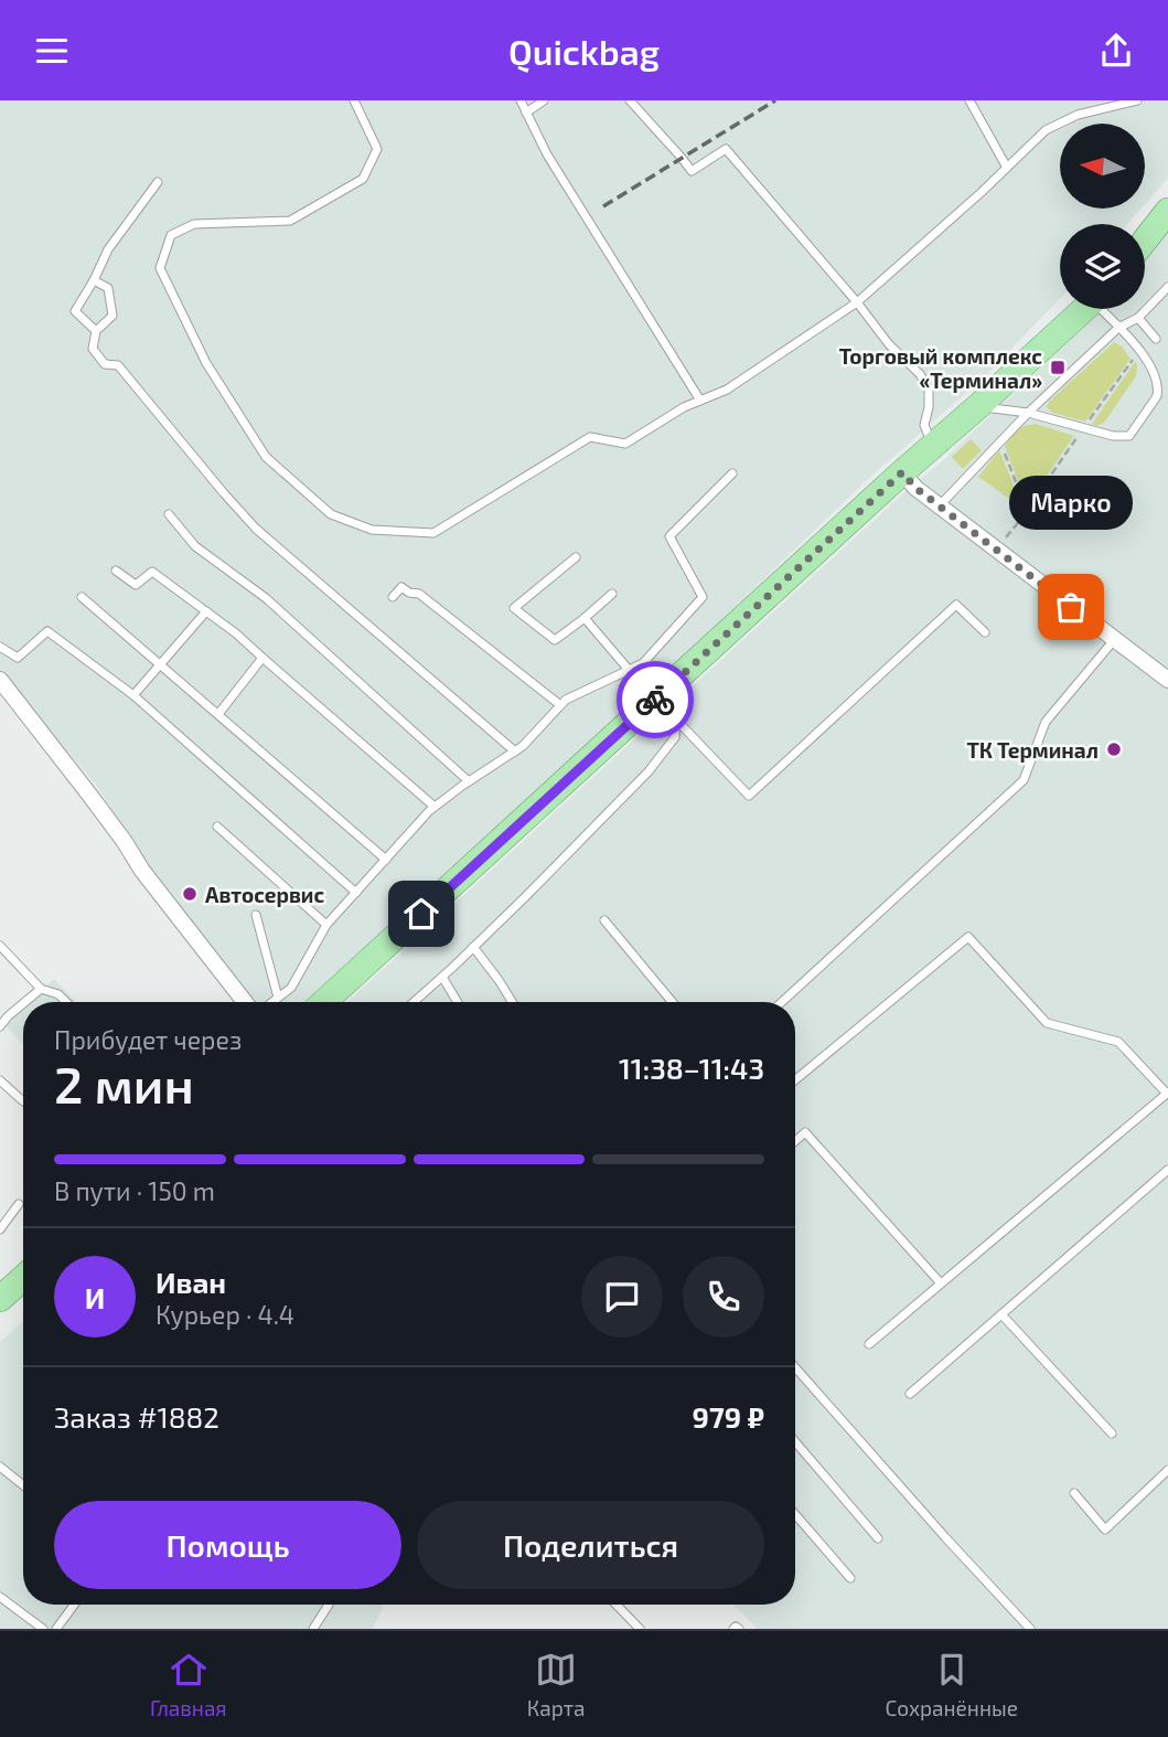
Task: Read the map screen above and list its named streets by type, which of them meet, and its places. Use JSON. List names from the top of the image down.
{
  "places": {
    "transit": ["Торговый комплекс «Терминал»"],
    "other": ["Марко", "ТК Терминал", "Автосервис"]
  },
  "north": "left",
  "page": {
    "header": "Quickbag",
    "bubble": "Марко",
    "heading": ["2 мин", "Прибудет через", "11:38–11:43"],
    "panel": [
      "Иван",
      "Курьер · 4.4",
      "Заказ #1882",
      "979 ₽"
    ],
    "bar": "В пути · 150 m",
    "round": "И",
    "buttons": ["Помощь", "Поделиться"],
    "tabs": ["Главная", "Карта", "Сохранённые"]
  }
}
